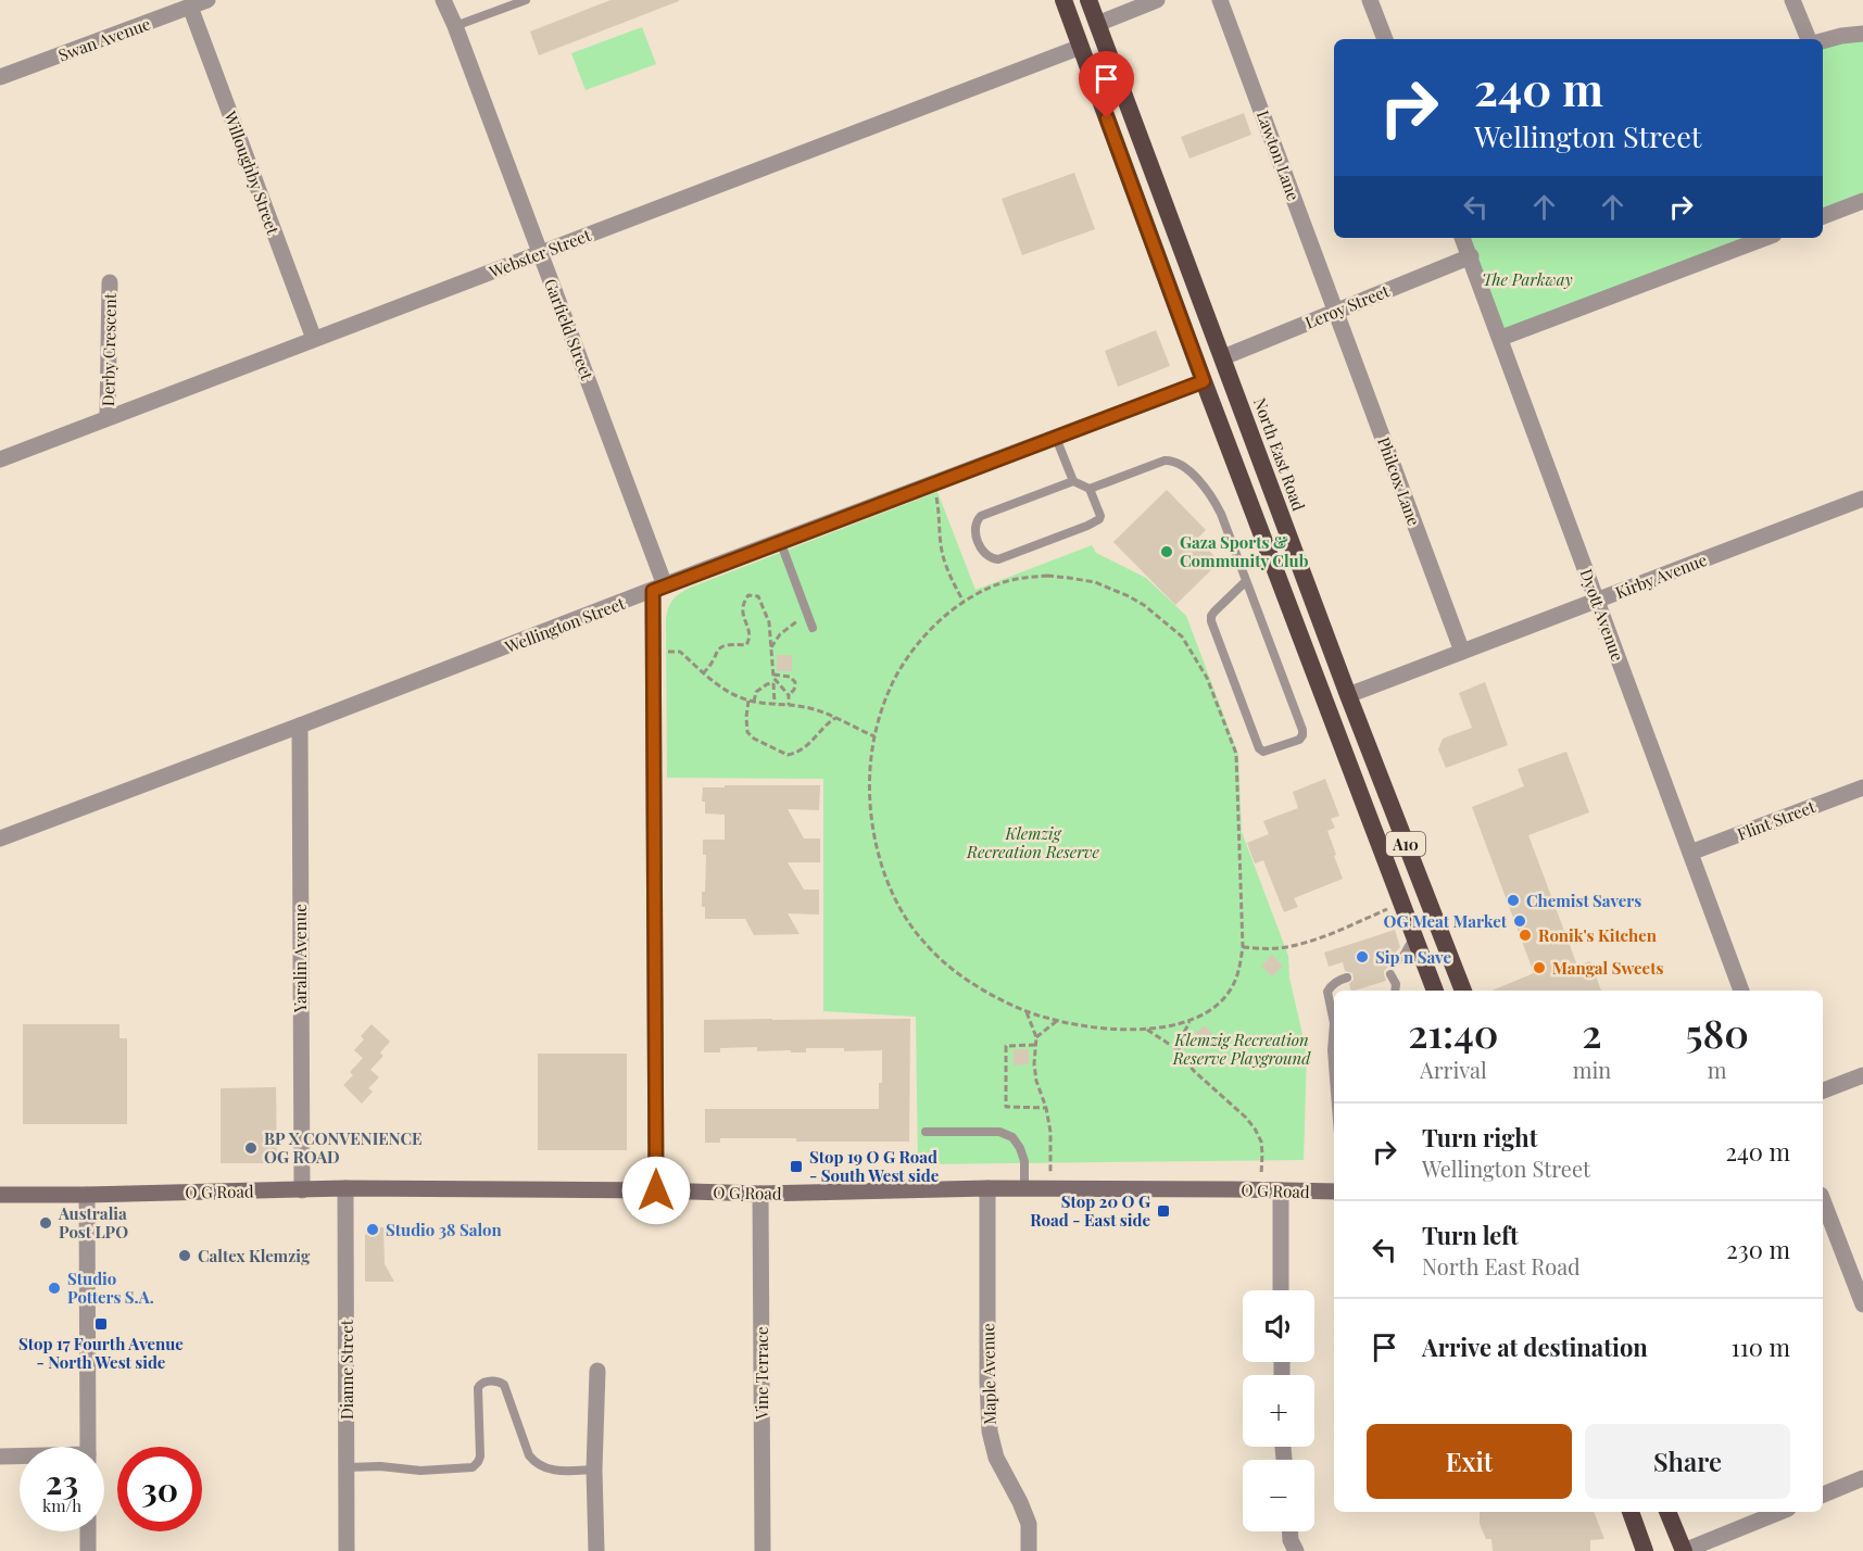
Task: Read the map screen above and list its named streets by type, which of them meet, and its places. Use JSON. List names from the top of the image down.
{
  "streets": {
    "highway": ["North East Road", "A10"],
    "main road": ["O G Road"],
    "street": [
      "Swan Avenue",
      "Lawton Lane",
      "Willoughby Street",
      "Webster Street",
      "Leroy Street",
      "Garfield Street",
      "Derby Crescent",
      "Philcox Lane",
      "Kirby Avenue",
      "Dyott Avenue",
      "Wellington Street",
      "Flint Street",
      "Yaralin Avenue",
      "Dianne Street",
      "Vine Terrace",
      "Maple Avenue"
    ]
  },
  "crossings": [
    ["Swan Avenue", "Willoughby Street"],
    ["Lawton Lane", "Leroy Street"],
    ["Lawton Lane", "Philcox Lane"],
    ["Willoughby Street", "Webster Street"],
    ["Webster Street", "Garfield Street"],
    ["Webster Street", "Derby Crescent"],
    ["Webster Street", "A10"],
    ["Leroy Street", "North East Road"],
    ["Leroy Street", "Philcox Lane"],
    ["Leroy Street", "Dyott Avenue"],
    ["Garfield Street", "Wellington Street"],
    ["Garfield Street", "O G Road"],
    ["North East Road", "Kirby Avenue"],
    ["Philcox Lane", "Kirby Avenue"],
    ["Kirby Avenue", "Dyott Avenue"],
    ["Dyott Avenue", "Flint Street"],
    ["Wellington Street", "A10"],
    ["Wellington Street", "Yaralin Avenue"],
    ["Yaralin Avenue", "O G Road"],
    ["O G Road", "Dianne Street"],
    ["O G Road", "Vine Terrace"],
    ["O G Road", "Maple Avenue"]
  ],
  "parks": ["The Parkway", "Klemzig Recreation Reserve", "Klemzig Recreation Reserve Playground"],
  "places": {
    "other": [
      "Gaza Sports & Community Club",
      "Chemist Savers",
      "OG Meat Market",
      "Ronik's Kitchen",
      "Sip n Save",
      "Mangal Sweets",
      "BP X CONVENIENCE OG ROAD",
      "Australia Post LPO",
      "Studio 38 Salon",
      "Caltex Klemzig",
      "Studio Potters S.A."
    ],
    "transit": ["Stop 19 O G Road - South West side", "Stop 20 O G Road - East side", "Stop 17 Fourth Avenue - North West side"]
  },
  "page": {
    "turn": ["240 m", "Wellington Street"],
    "eta": [
      "21:40",
      "Arrival",
      "2",
      "min",
      "580",
      "m"
    ],
    "list": [
      {
        "name": "Turn right",
        "note": "Wellington Street",
        "value": "240 m"
      },
      {
        "name": "Turn left",
        "note": "North East Road",
        "value": "230 m"
      },
      {
        "name": "Arrive at destination",
        "value": "110 m"
      }
    ],
    "map_buttons": ["+", "−"],
    "buttons": ["Exit", "Share"],
    "speed": "23 km/h",
    "limit": "30"
  }
}
